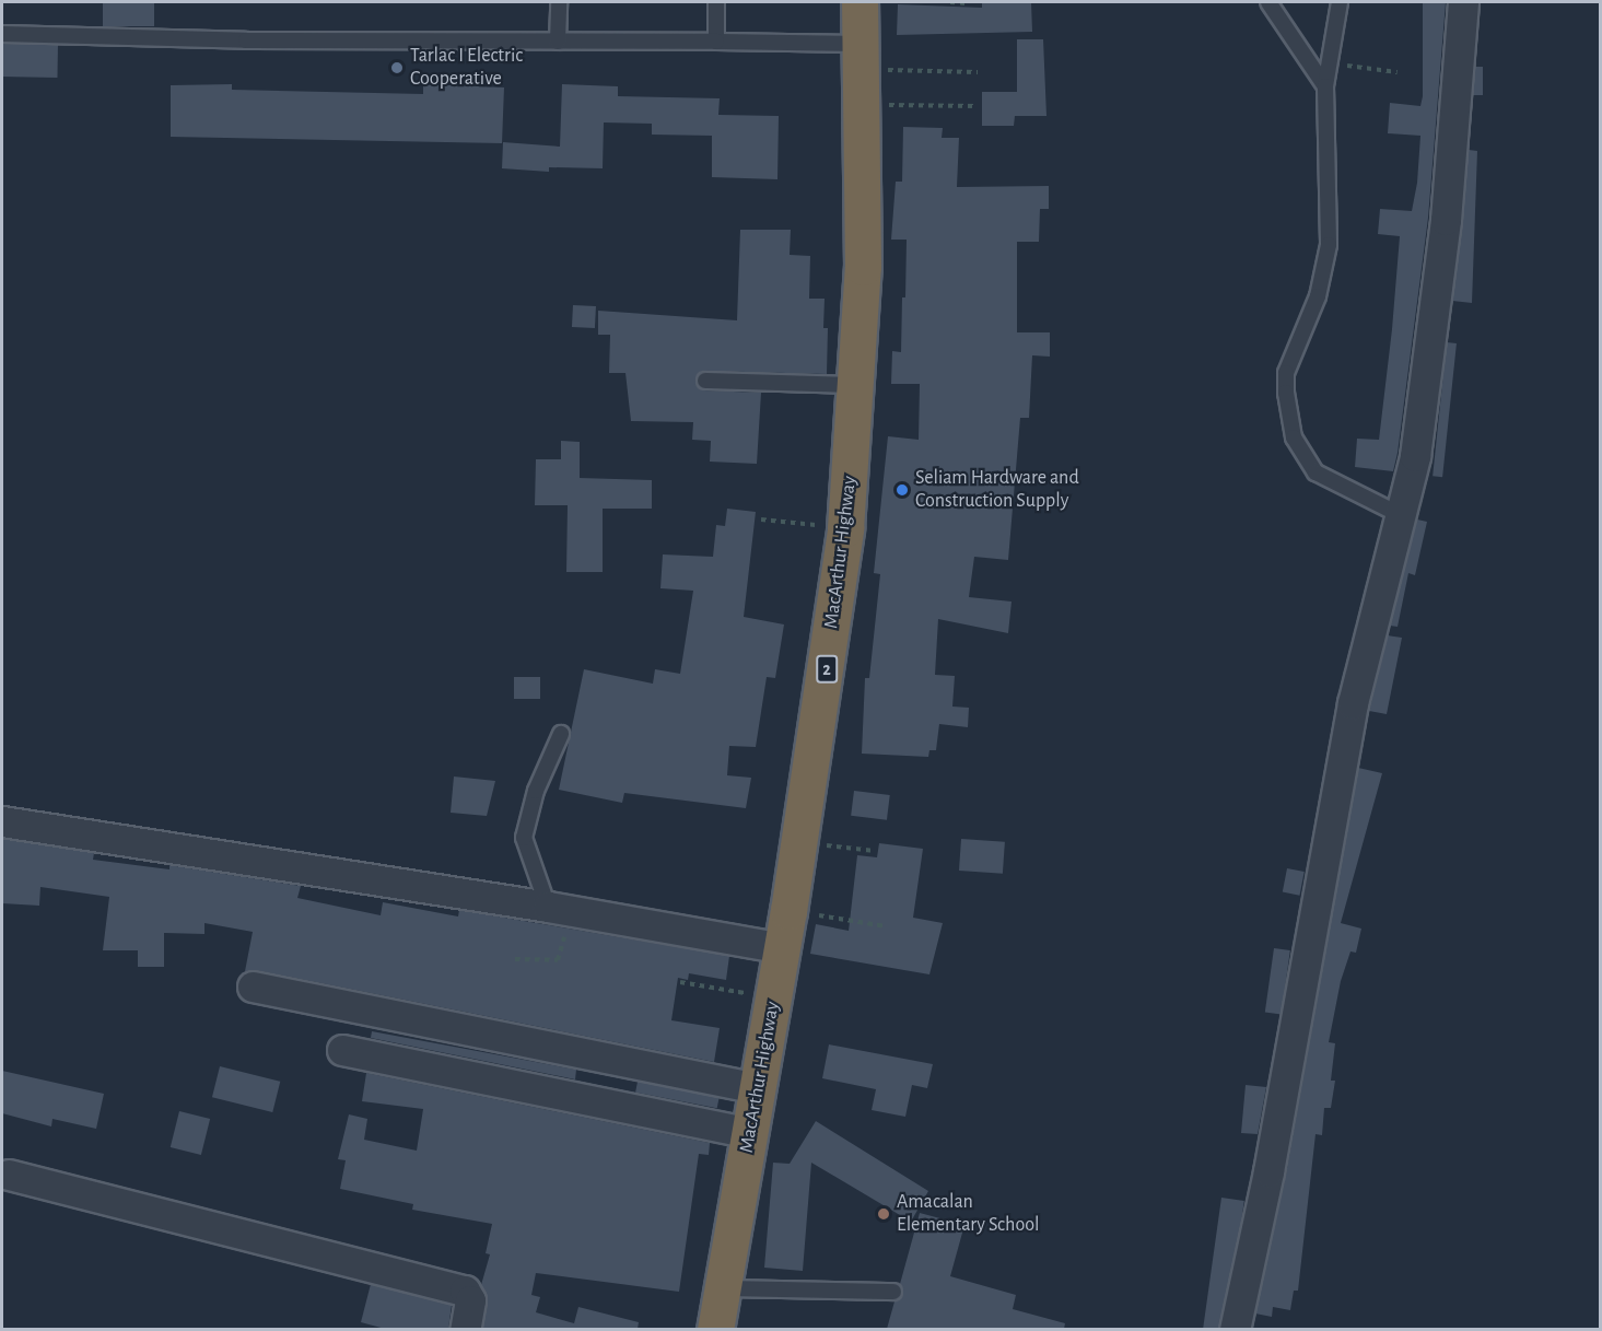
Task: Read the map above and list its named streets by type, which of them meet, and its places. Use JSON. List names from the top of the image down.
{
  "streets": {
    "highway": ["MacArthur Highway", "2"]
  },
  "places": ["Tarlac I Electric Cooperative", "Seliam Hardware and Construction Supply", "Amacalan Elementary School"]
}
